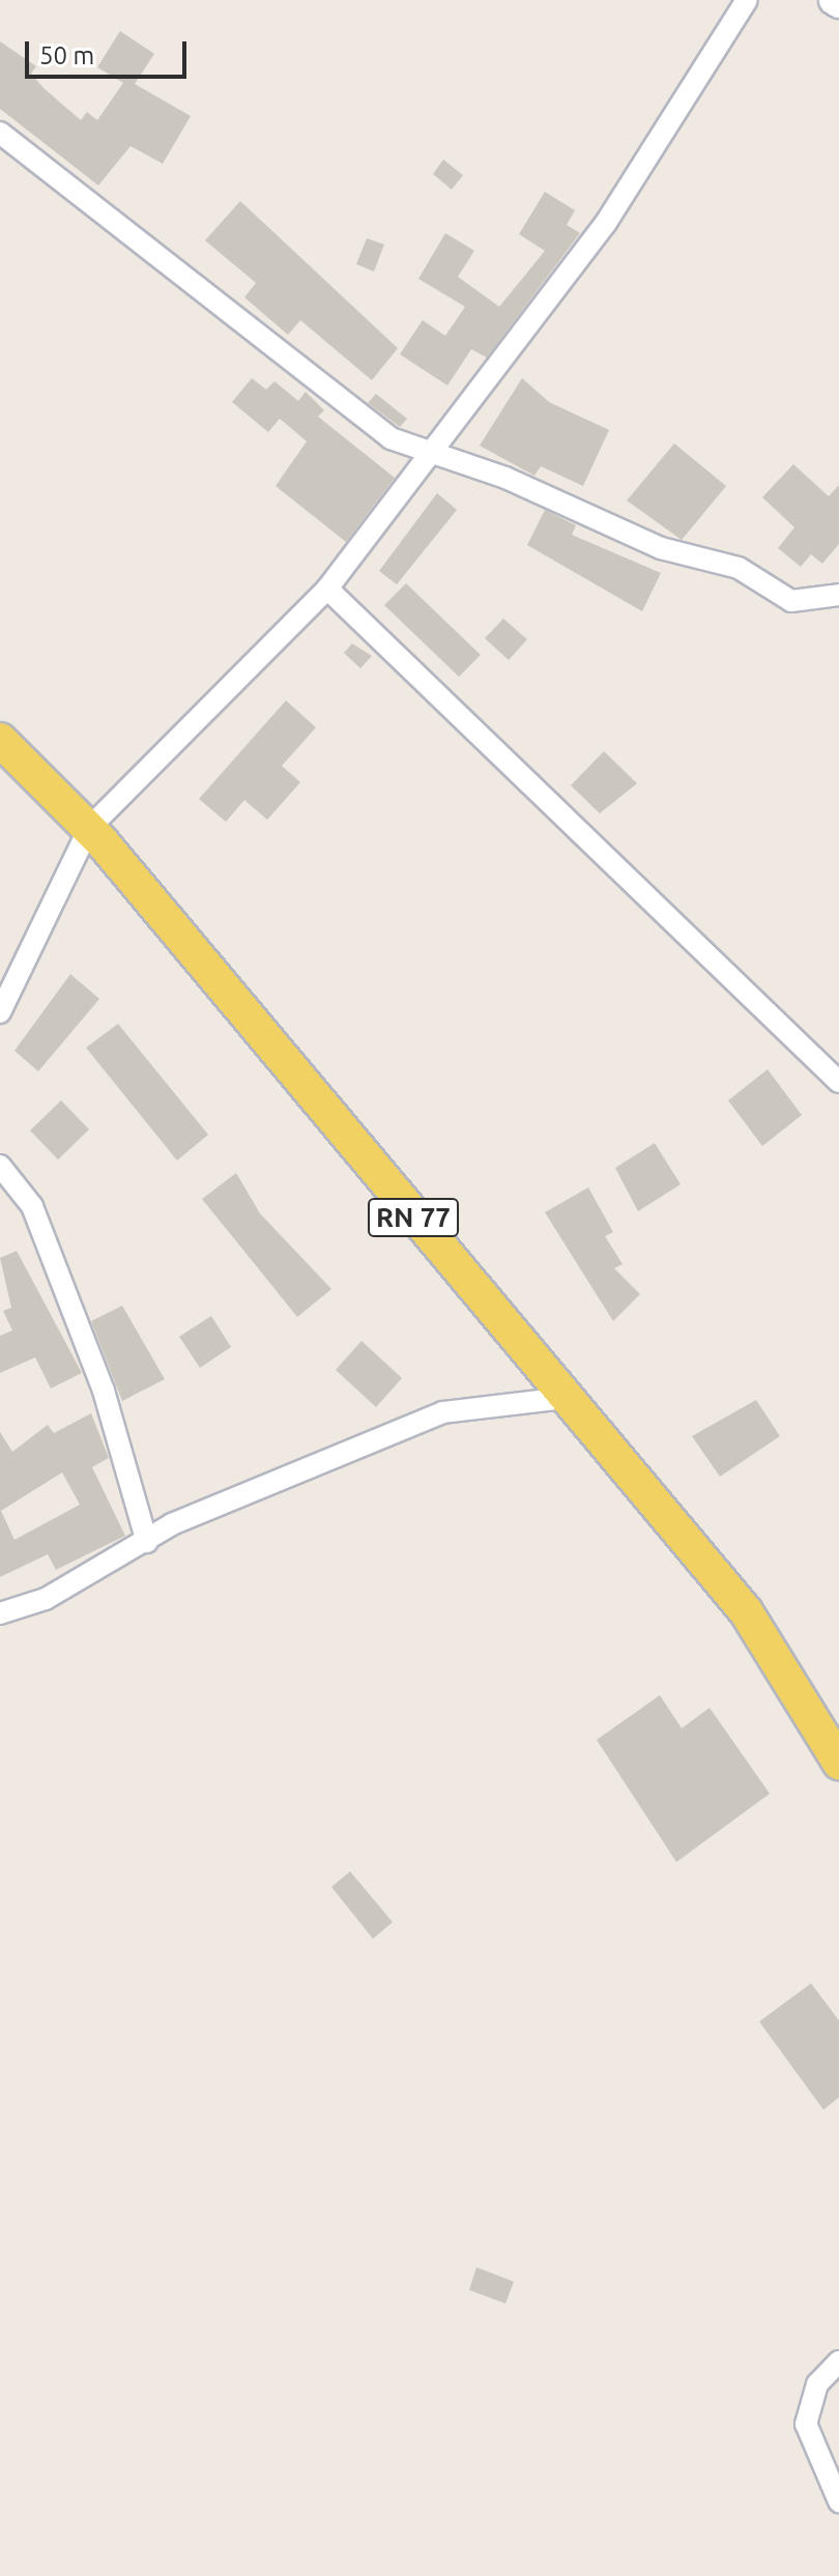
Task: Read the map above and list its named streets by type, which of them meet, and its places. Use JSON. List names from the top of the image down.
{
  "streets": {
    "main road": ["RN 77"]
  },
  "scale_bar": "50 m"
}
